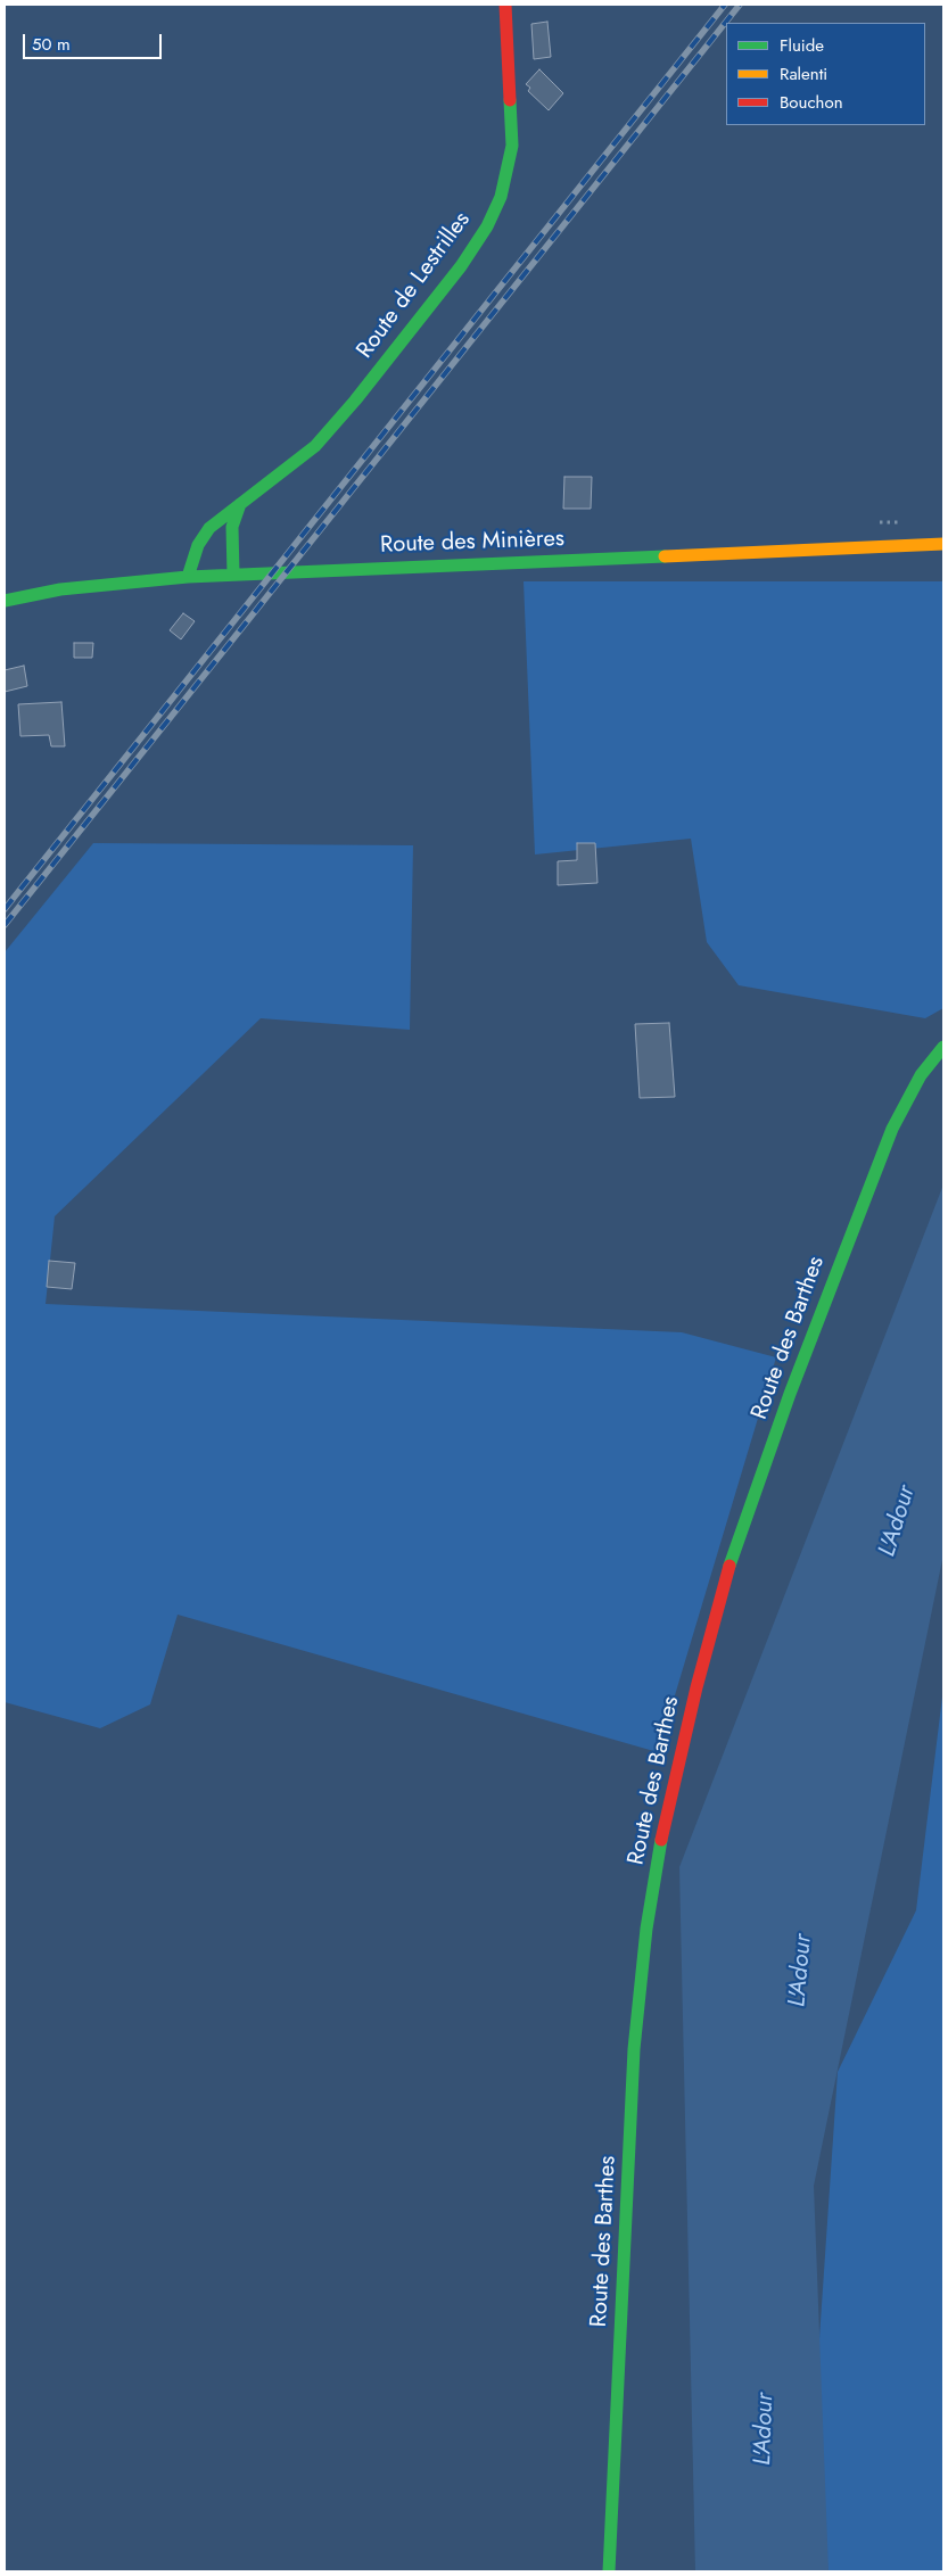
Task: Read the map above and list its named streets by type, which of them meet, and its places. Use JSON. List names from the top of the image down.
{
  "streets": {
    "street": ["Route de Lestrilles", "Route des Minières", "Route des Barthes"]
  },
  "crossings": [
    ["Route de Lestrilles", "Route des Minières"]
  ],
  "water": ["L'Adour"],
  "legend": ["Fluide", "Ralenti", "Bouchon"],
  "scale_bar": "50 m"
}
